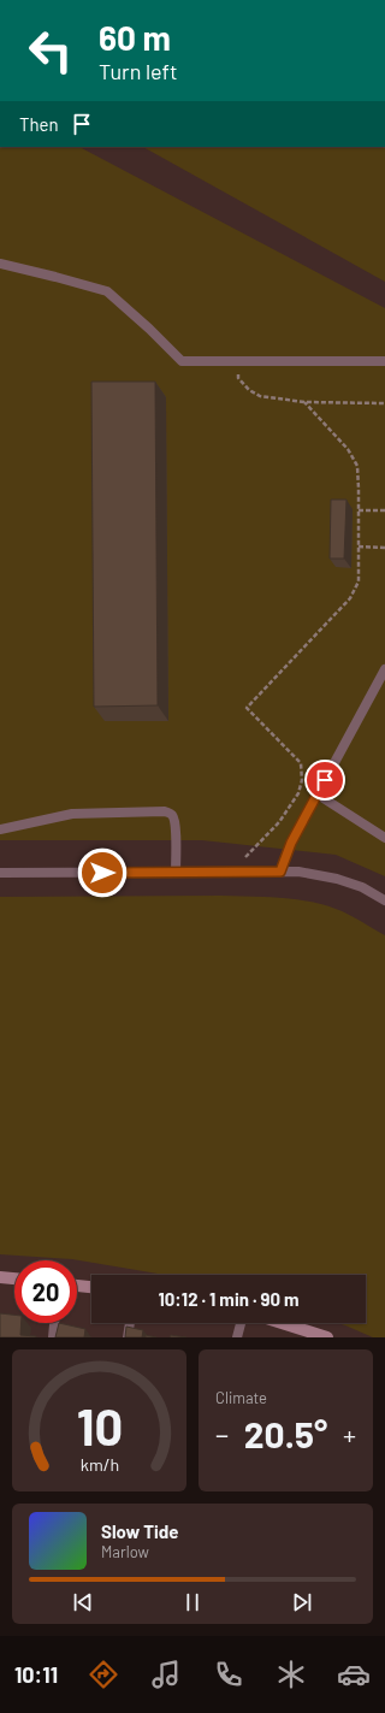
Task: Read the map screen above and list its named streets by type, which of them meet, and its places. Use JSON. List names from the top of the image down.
{
  "page": {
    "turn": ["60 m", "Turn left"],
    "then": "Then",
    "limit": "20",
    "trip": "10:12 · 1 min · 90 m",
    "tile": "Climate",
    "heat": ["−", "20.5°", "+"],
    "song": ["Slow Tide", "Marlow"],
    "tabs": "10:11",
    "gauge": ["10", "km/h"]
  }
}
